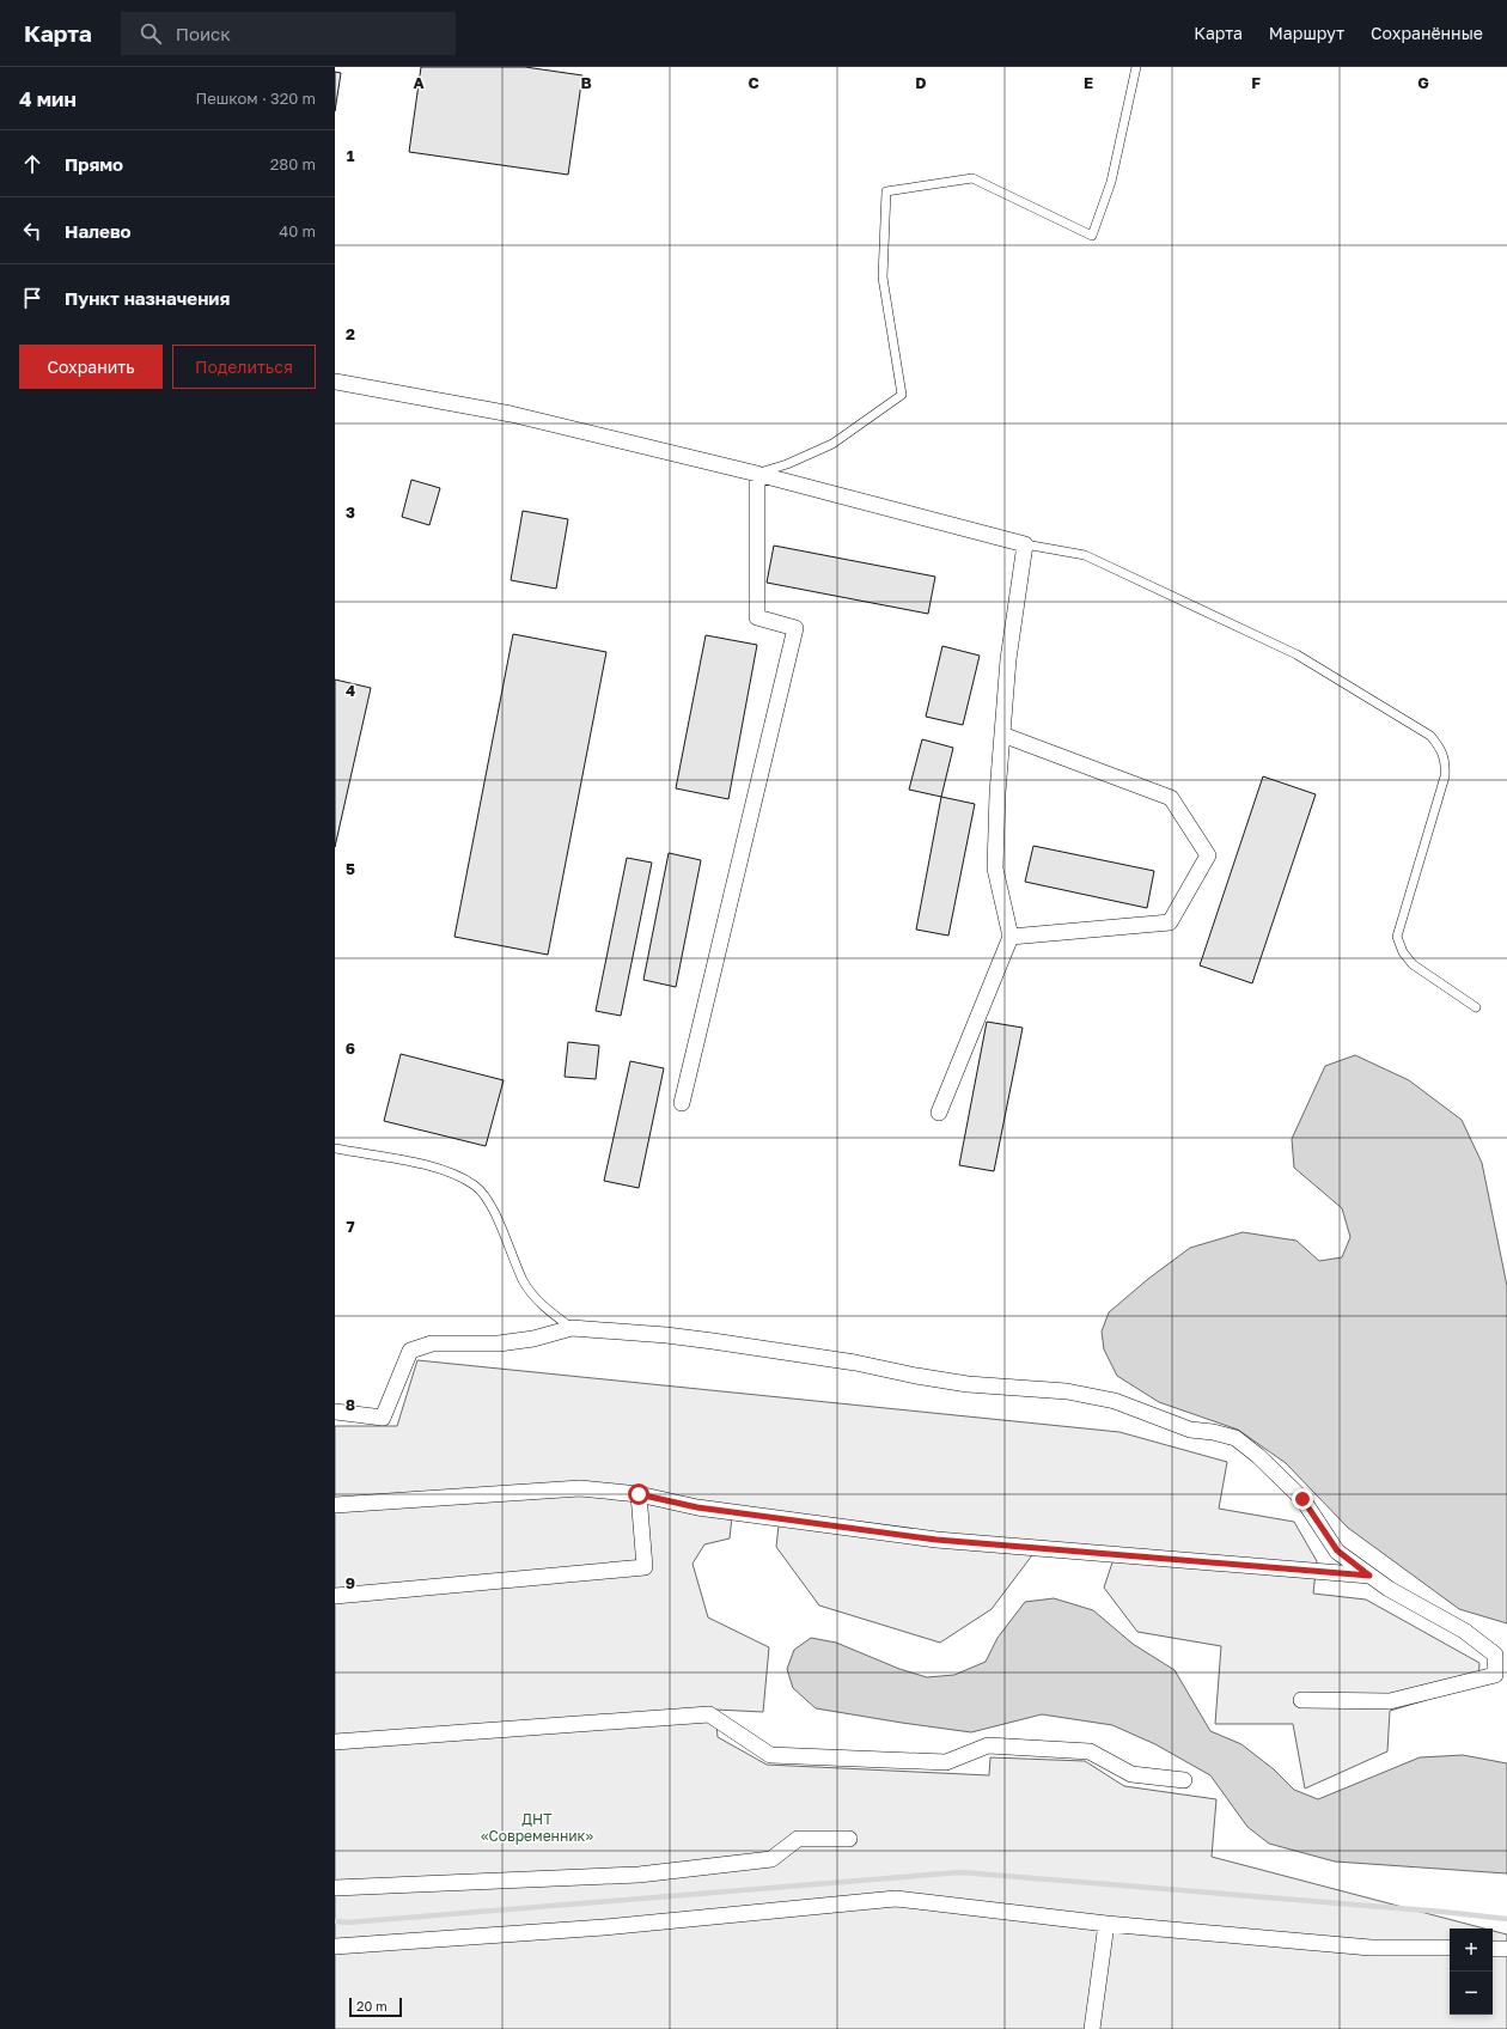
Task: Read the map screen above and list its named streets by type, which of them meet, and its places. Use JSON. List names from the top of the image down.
{
  "parks": ["ДНТ «Современник»"],
  "scale_bar": "20 m",
  "page": {
    "header": "Карта",
    "search": "Поиск",
    "nav": ["Карта", "Маршрут", "Сохранённые"],
    "heading": ["4 мин", "Пешком · 320 m"],
    "list": [
      ["Прямо", "280 m"],
      ["Налево", "40 m"],
      "Пункт назначения"
    ],
    "buttons": ["Сохранить", "Поделиться"],
    "map_buttons": ["+", "−"],
    "scale": "20 m"
  },
  "grid": {
    "columns": [
      "A",
      "B",
      "C",
      "D",
      "E",
      "F",
      "G"
    ],
    "rows": [
      "1",
      "2",
      "3",
      "4",
      "5",
      "6",
      "7",
      "8",
      "9"
    ]
  }
}
